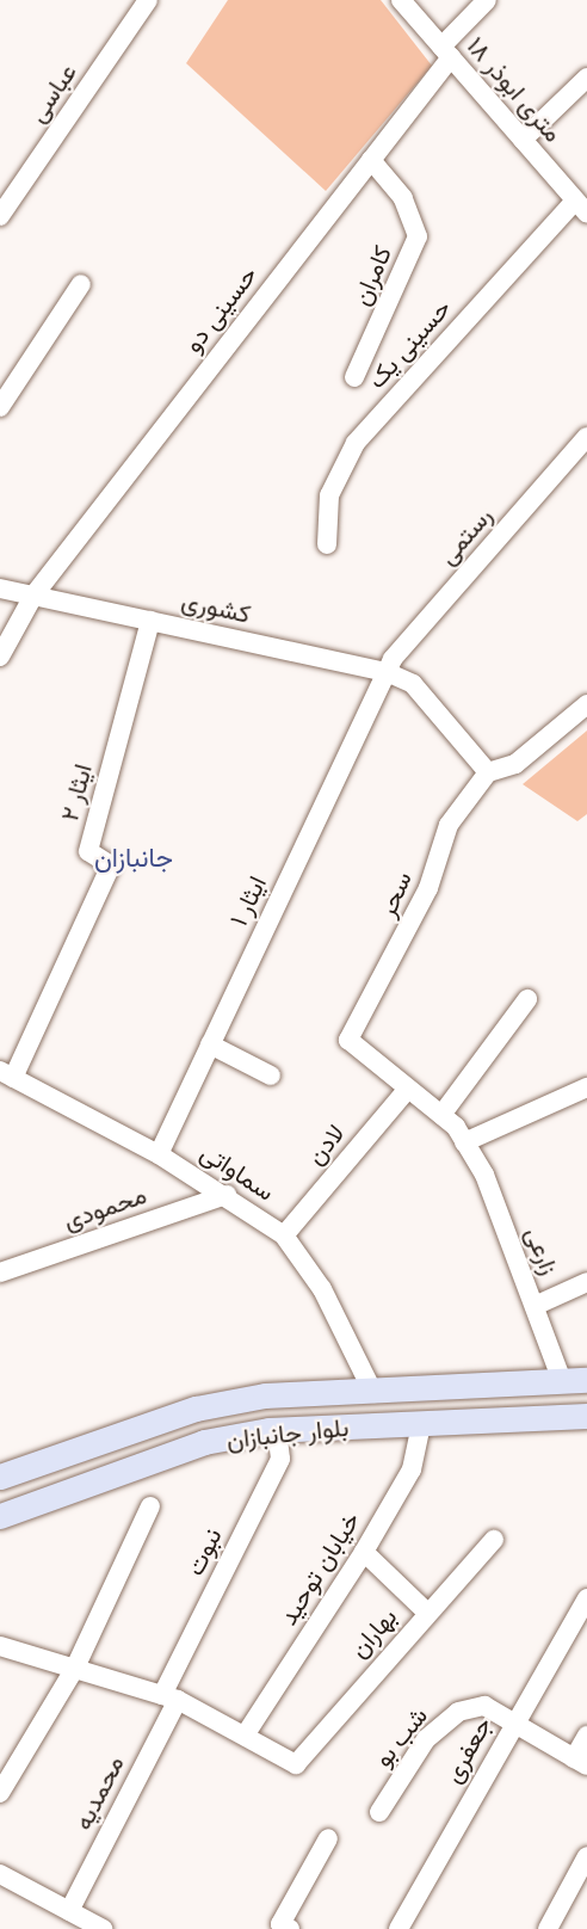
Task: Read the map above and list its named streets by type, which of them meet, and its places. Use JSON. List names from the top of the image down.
{
  "streets": {
    "main road": ["بلوار جانبازان"],
    "street": [
      "۱۸ متری ابوذر",
      "عباسی",
      "کامران",
      "حسینی دو",
      "حسینی یک",
      "رستمی",
      "کشوری",
      "ایثار ۲",
      "سحر",
      "ایثار ۱",
      "لادن",
      "سماواتی",
      "محمودی",
      "زارعی",
      "نبوت",
      "خیابان توحید",
      "بهاران",
      "شب بو",
      "جعفری",
      "محمدیه"
    ]
  },
  "crossings": [
    ["۱۸ متری ابوذر", "حسینی دو"],
    ["۱۸ متری ابوذر", "حسینی یک"],
    ["کامران", "حسینی دو"],
    ["حسینی دو", "کشوری"],
    ["رستمی", "کشوری"],
    ["رستمی", "ایثار ۱"],
    ["کشوری", "ایثار ۲"],
    ["کشوری", "سحر"],
    ["کشوری", "ایثار ۱"],
    ["ایثار ۲", "سماواتی"],
    ["سحر", "زارعی"],
    ["ایثار ۱", "سماواتی"],
    ["لادن", "سماواتی"],
    ["لادن", "زارعی"],
    ["سماواتی", "محمودی"],
    ["سماواتی", "بلوار جانبازان"],
    ["زارعی", "بلوار جانبازان"],
    ["بلوار جانبازان", "نبوت"],
    ["بلوار جانبازان", "خیابان توحید"],
    ["نبوت", "محمدیه"],
    ["خیابان توحید", "بهاران"],
    ["شب بو", "جعفری"]
  ],
  "districts": ["جانبازان"]
}
